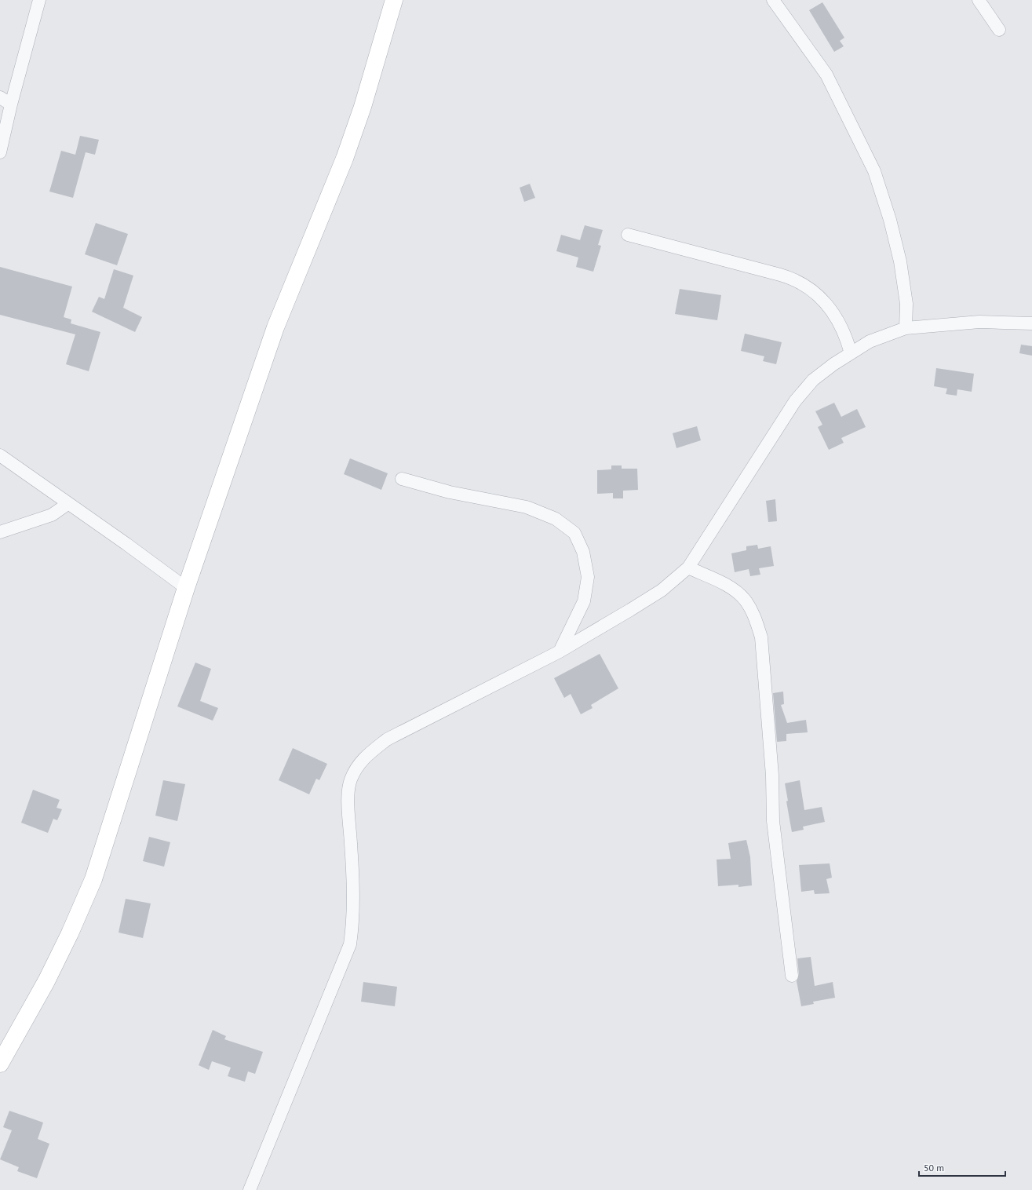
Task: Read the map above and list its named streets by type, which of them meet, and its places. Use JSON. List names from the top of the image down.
{
  "scale_bar": "50 m"
}
